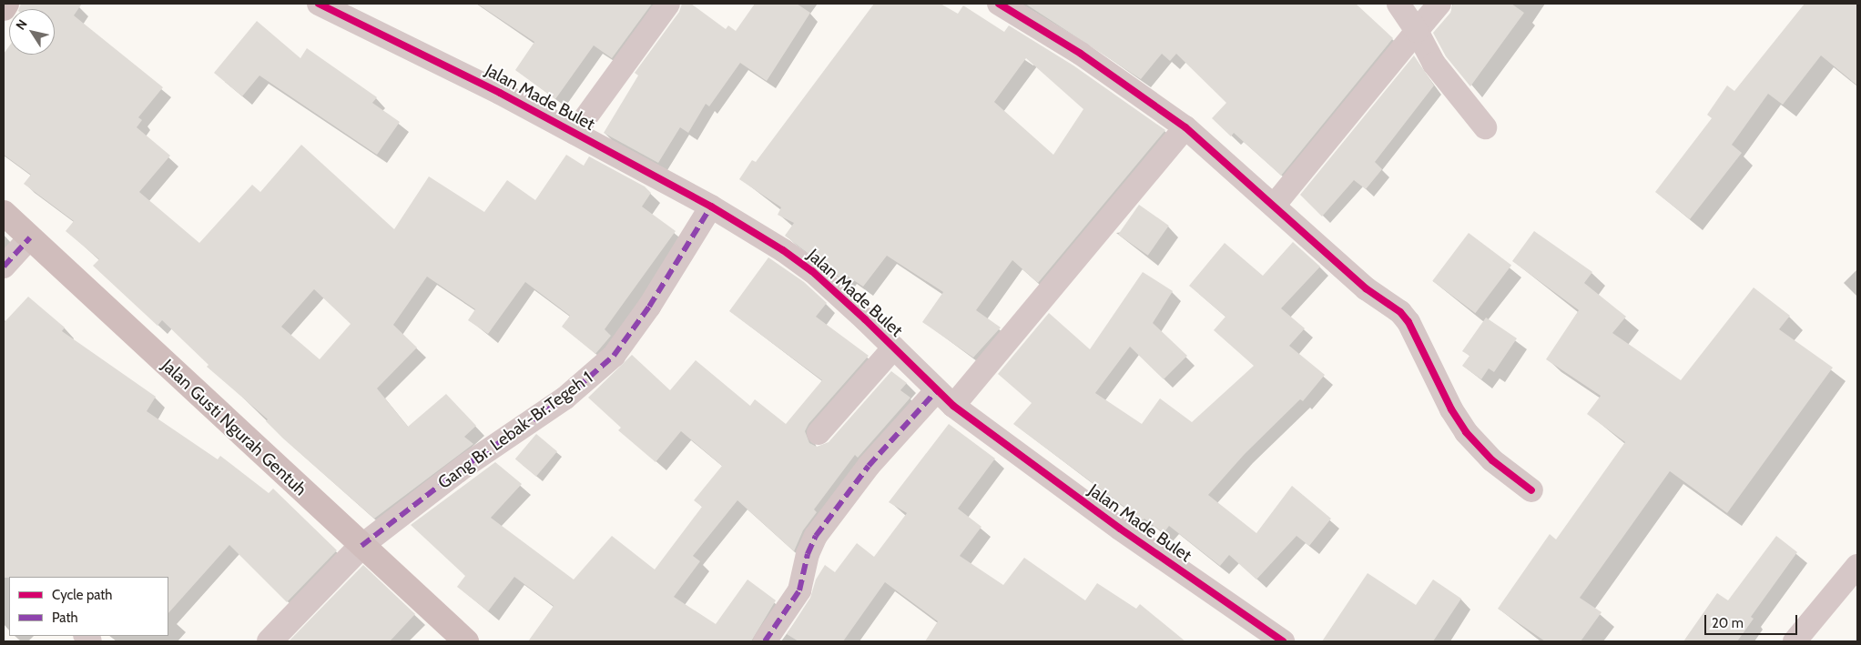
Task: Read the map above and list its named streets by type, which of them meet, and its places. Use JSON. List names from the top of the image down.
{
  "streets": {
    "main road": ["Jalan Gusti Ngurah Gentuh"],
    "street": ["Jalan Made Bulet", "Gang Br. Lebak-Br.Tegeh 1"]
  },
  "crossings": [
    ["Jalan Made Bulet", "Gang Br. Lebak-Br.Tegeh 1"],
    ["Jalan Gusti Ngurah Gentuh", "Gang Br. Lebak-Br.Tegeh 1"]
  ],
  "legend": ["Cycle path", "Path"],
  "scale_bar": "20 m",
  "north": "top left"
}
